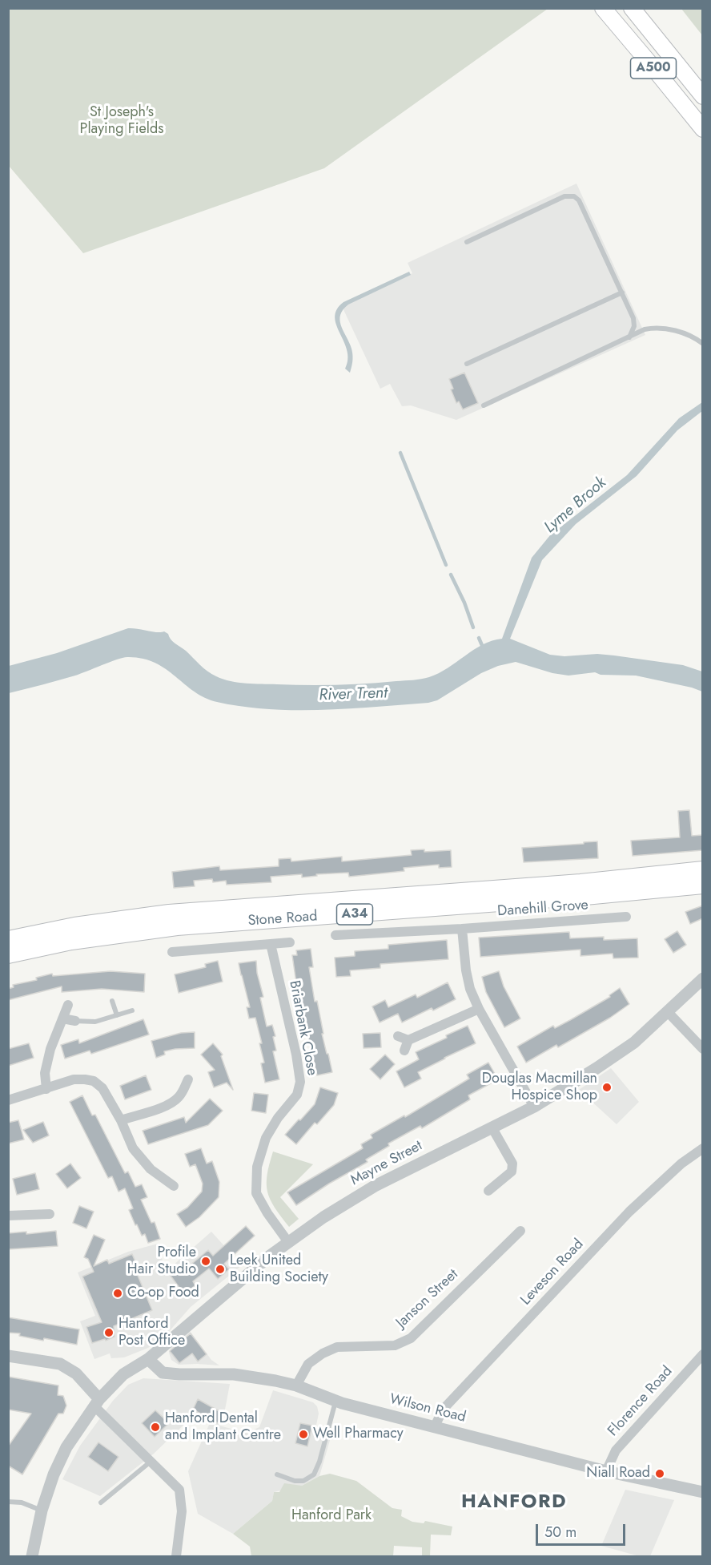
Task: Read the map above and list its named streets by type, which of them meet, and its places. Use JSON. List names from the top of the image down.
{
  "streets": {
    "highway": ["A500", "A34", "Stone Road"],
    "street": [
      "Danehill Grove",
      "Briarbank Close",
      "Mayne Street",
      "Leveson Road",
      "Janson Street",
      "Florence Road",
      "Wilson Road"
    ]
  },
  "crossings": [
    ["Briarbank Close", "Mayne Street"],
    ["Mayne Street", "Wilson Road"],
    ["Leveson Road", "Wilson Road"],
    ["Janson Street", "Wilson Road"],
    ["Florence Road", "Wilson Road"]
  ],
  "districts": ["HANFORD"],
  "water": ["Lyme Brook", "River Trent"],
  "parks": ["St Joseph's Playing Fields", "Hanford Park"],
  "places": [
    "Douglas Macmillan Hospice Shop",
    "Profile Hair Studio",
    "Leek United Building Society",
    "Co-op Food",
    "Hanford Post Office",
    "Hanford Dental and Implant Centre",
    "Well Pharmacy",
    "Niall Road"
  ],
  "scale_bar": "50 m"
}
